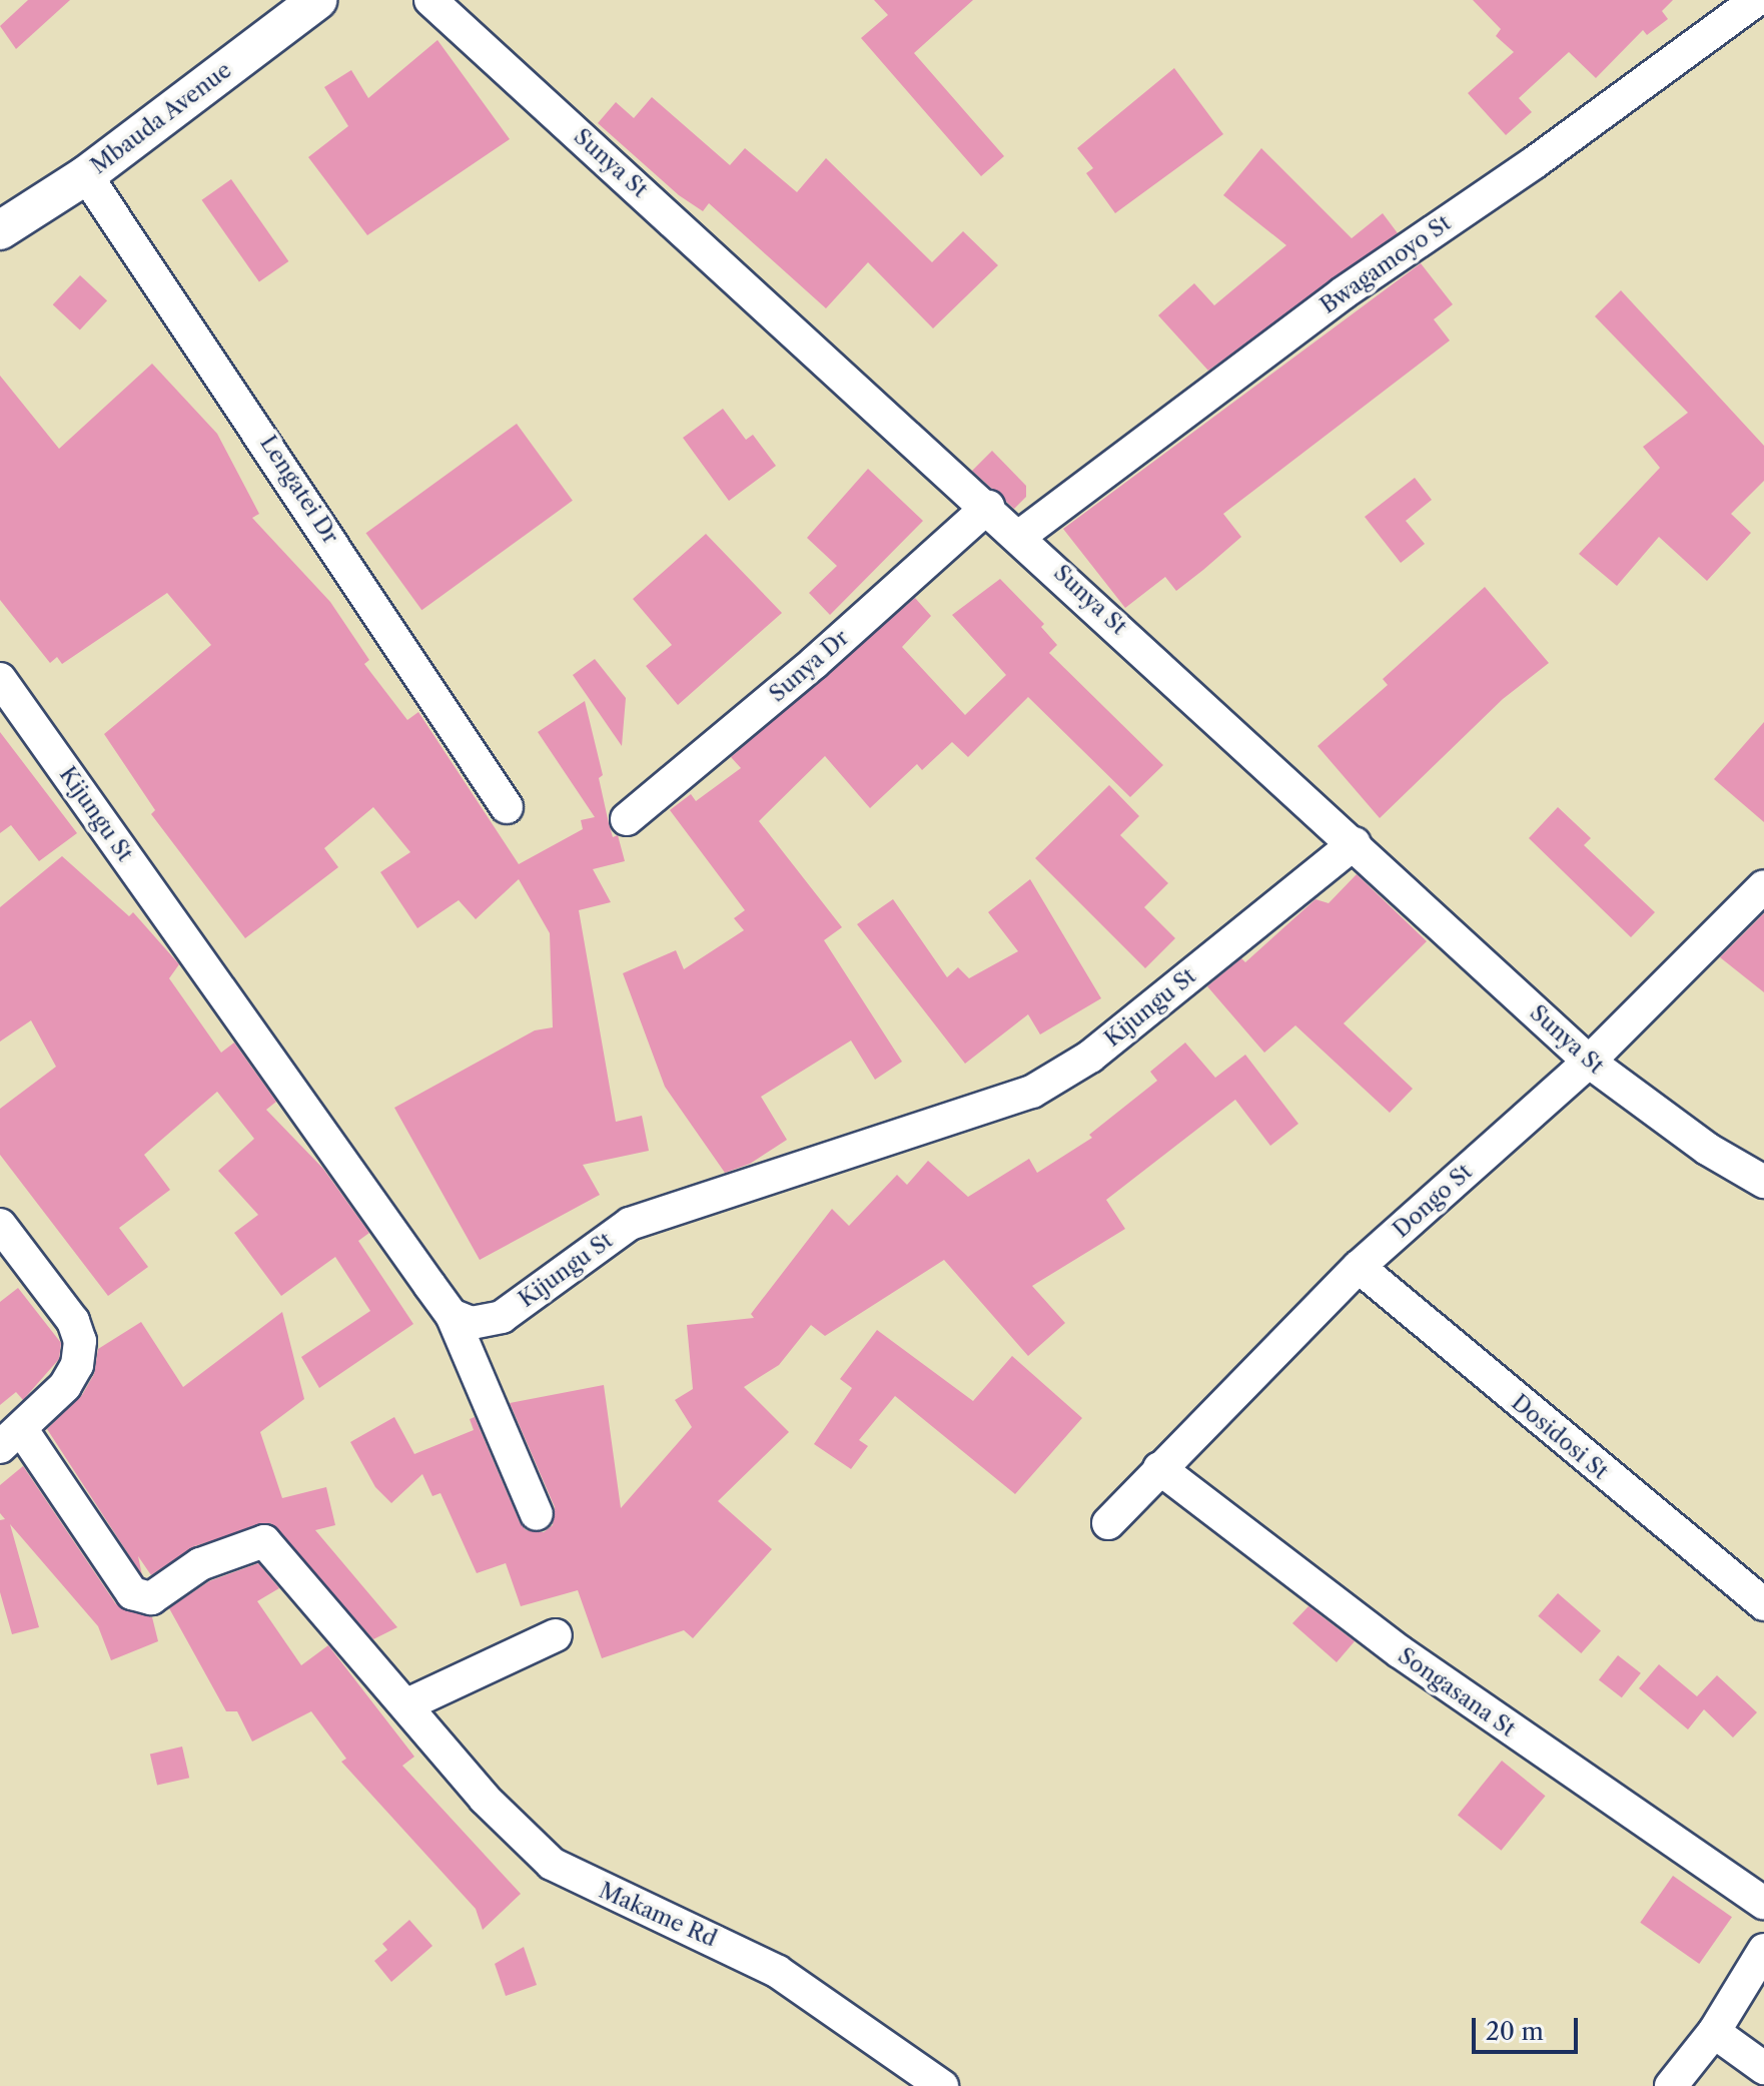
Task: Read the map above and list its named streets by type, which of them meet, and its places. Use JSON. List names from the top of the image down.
{
  "streets": {
    "street": [
      "Mbauda Avenue",
      "Sunya St",
      "Bwagamoyo St",
      "Lengatei Dr",
      "Sunya Dr",
      "Kijungu St",
      "Dongo St",
      "Dosidosi St",
      "Songasana St",
      "Makame Rd"
    ]
  },
  "crossings": [
    ["Mbauda Avenue", "Lengatei Dr"],
    ["Sunya St", "Bwagamoyo St"],
    ["Sunya St", "Sunya Dr"],
    ["Sunya St", "Kijungu St"],
    ["Sunya St", "Dongo St"],
    ["Dongo St", "Dosidosi St"],
    ["Dongo St", "Songasana St"]
  ],
  "scale_bar": "20 m"
}
